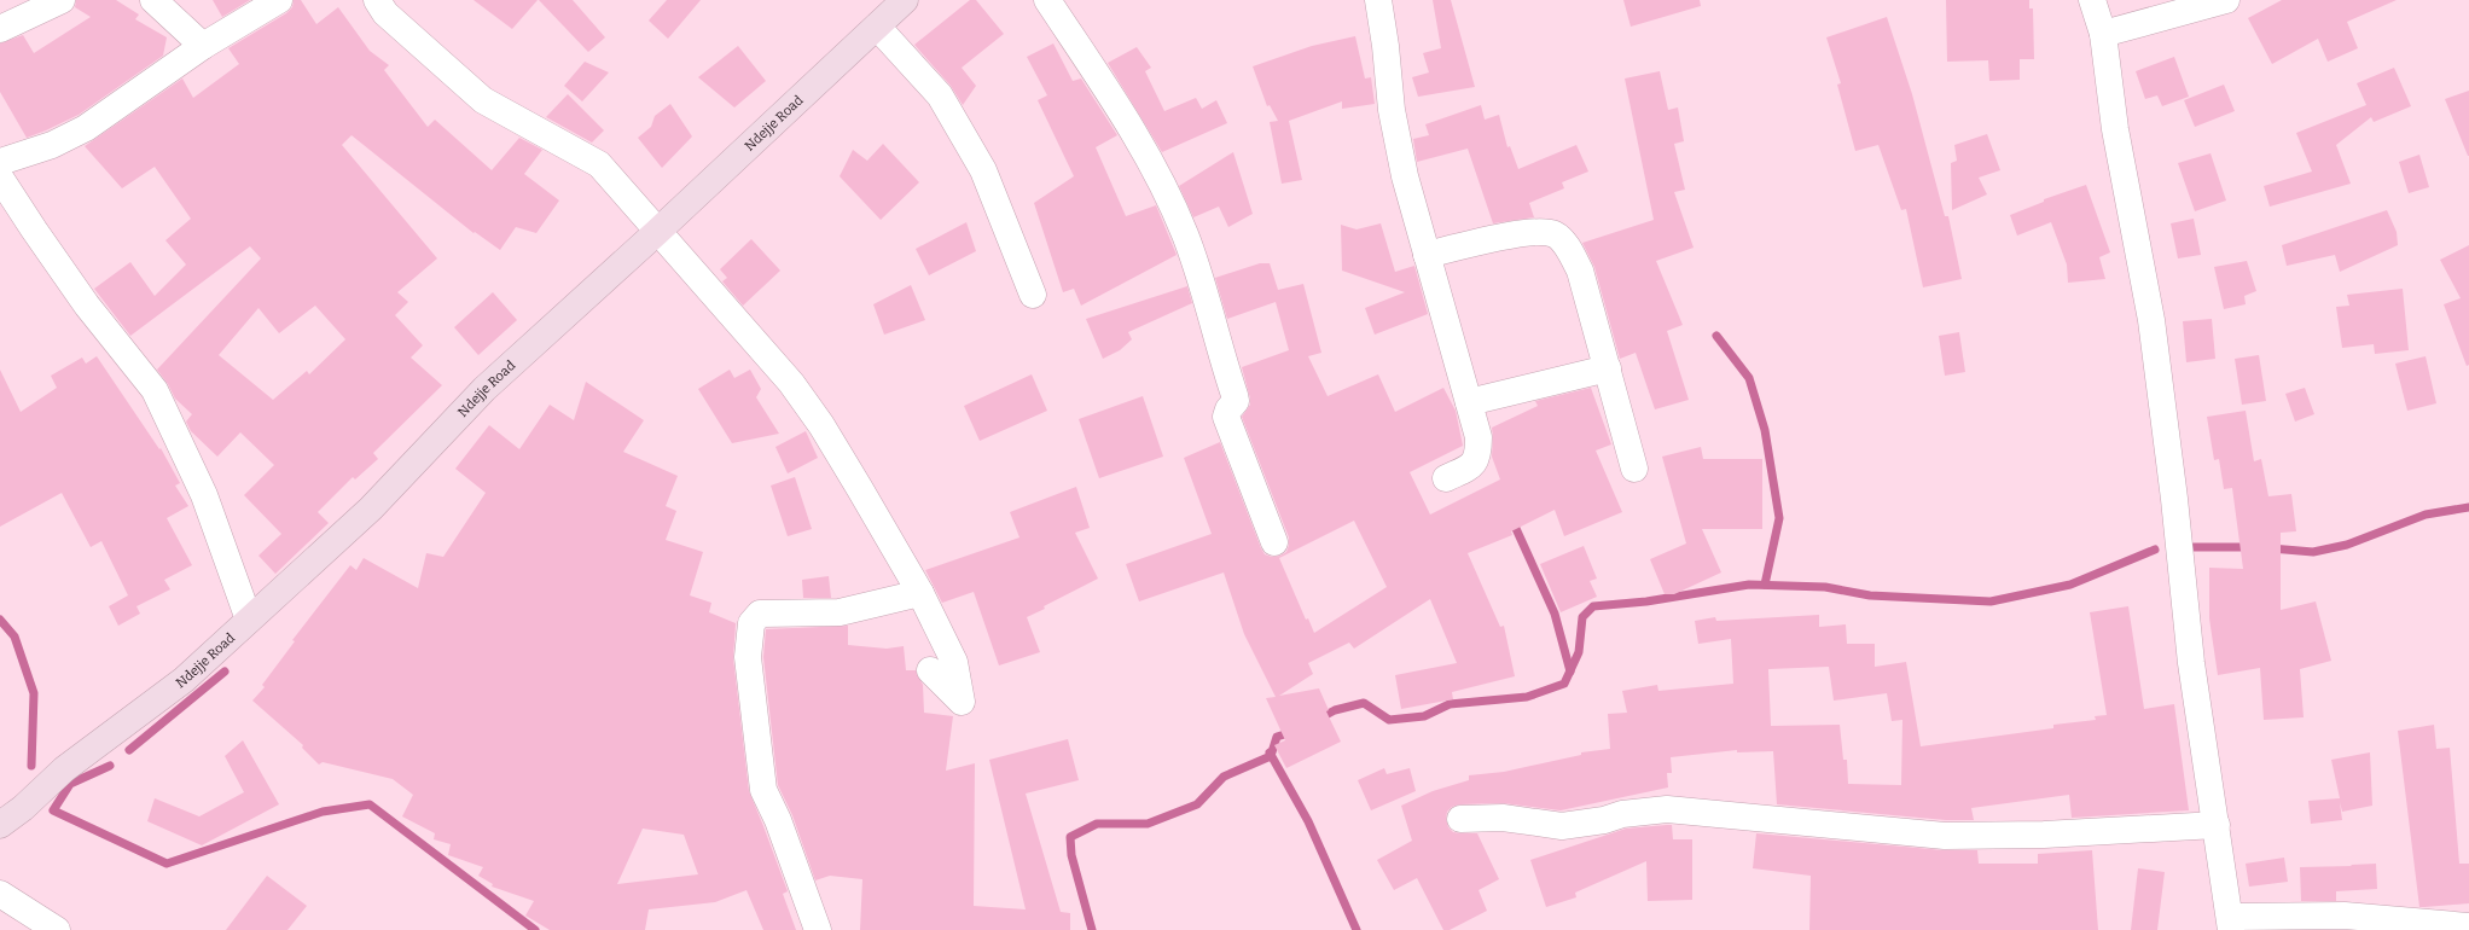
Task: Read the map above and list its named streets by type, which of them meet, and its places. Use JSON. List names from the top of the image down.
{
  "streets": {
    "street": ["Ndejje Road"]
  }
}
